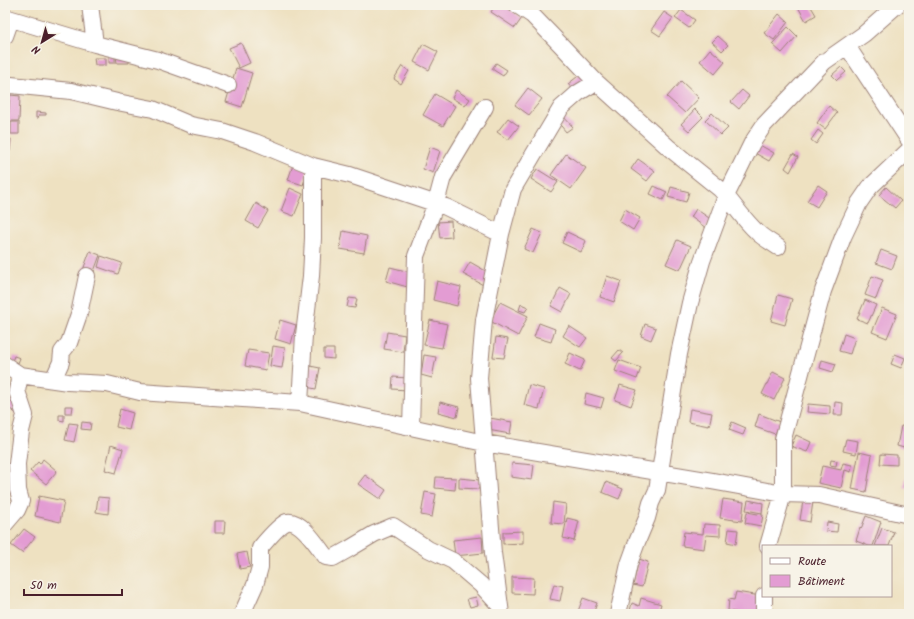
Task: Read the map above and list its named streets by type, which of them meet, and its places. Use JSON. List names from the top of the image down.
{
  "legend": ["Route", "Bâtiment"],
  "scale_bar": "50 m",
  "north": "bottom left"
}
